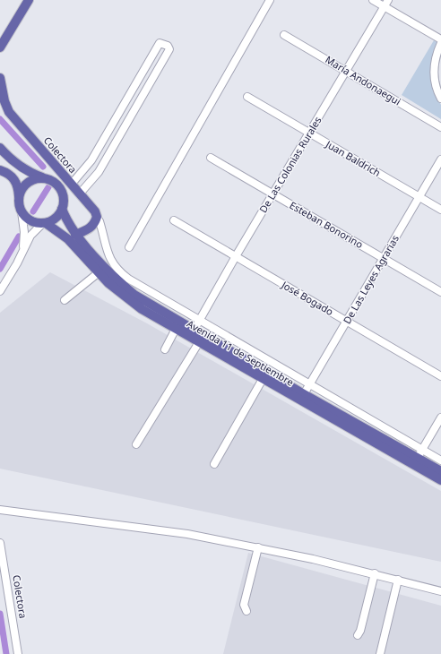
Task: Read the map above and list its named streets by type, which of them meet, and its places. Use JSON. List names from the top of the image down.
{
  "streets": {
    "main road": ["Colectora", "Avenida 11 de Septiembre"],
    "street": [
      "María Andonaegui",
      "Juan Baldrich",
      "De Las Colonias Rurales",
      "Esteban Bonorino",
      "De Las Leyes Agrarias",
      "José Bogado"
    ]
  },
  "crossings": [
    ["María Andonaegui", "De Las Colonias Rurales"],
    ["Juan Baldrich", "De Las Colonias Rurales"],
    ["Juan Baldrich", "De Las Leyes Agrarias"],
    ["De Las Colonias Rurales", "Esteban Bonorino"],
    ["De Las Colonias Rurales", "José Bogado"],
    ["De Las Colonias Rurales", "Avenida 11 de Septiembre"],
    ["Esteban Bonorino", "De Las Leyes Agrarias"],
    ["De Las Leyes Agrarias", "José Bogado"],
    ["De Las Leyes Agrarias", "Avenida 11 de Septiembre"]
  ]
}
